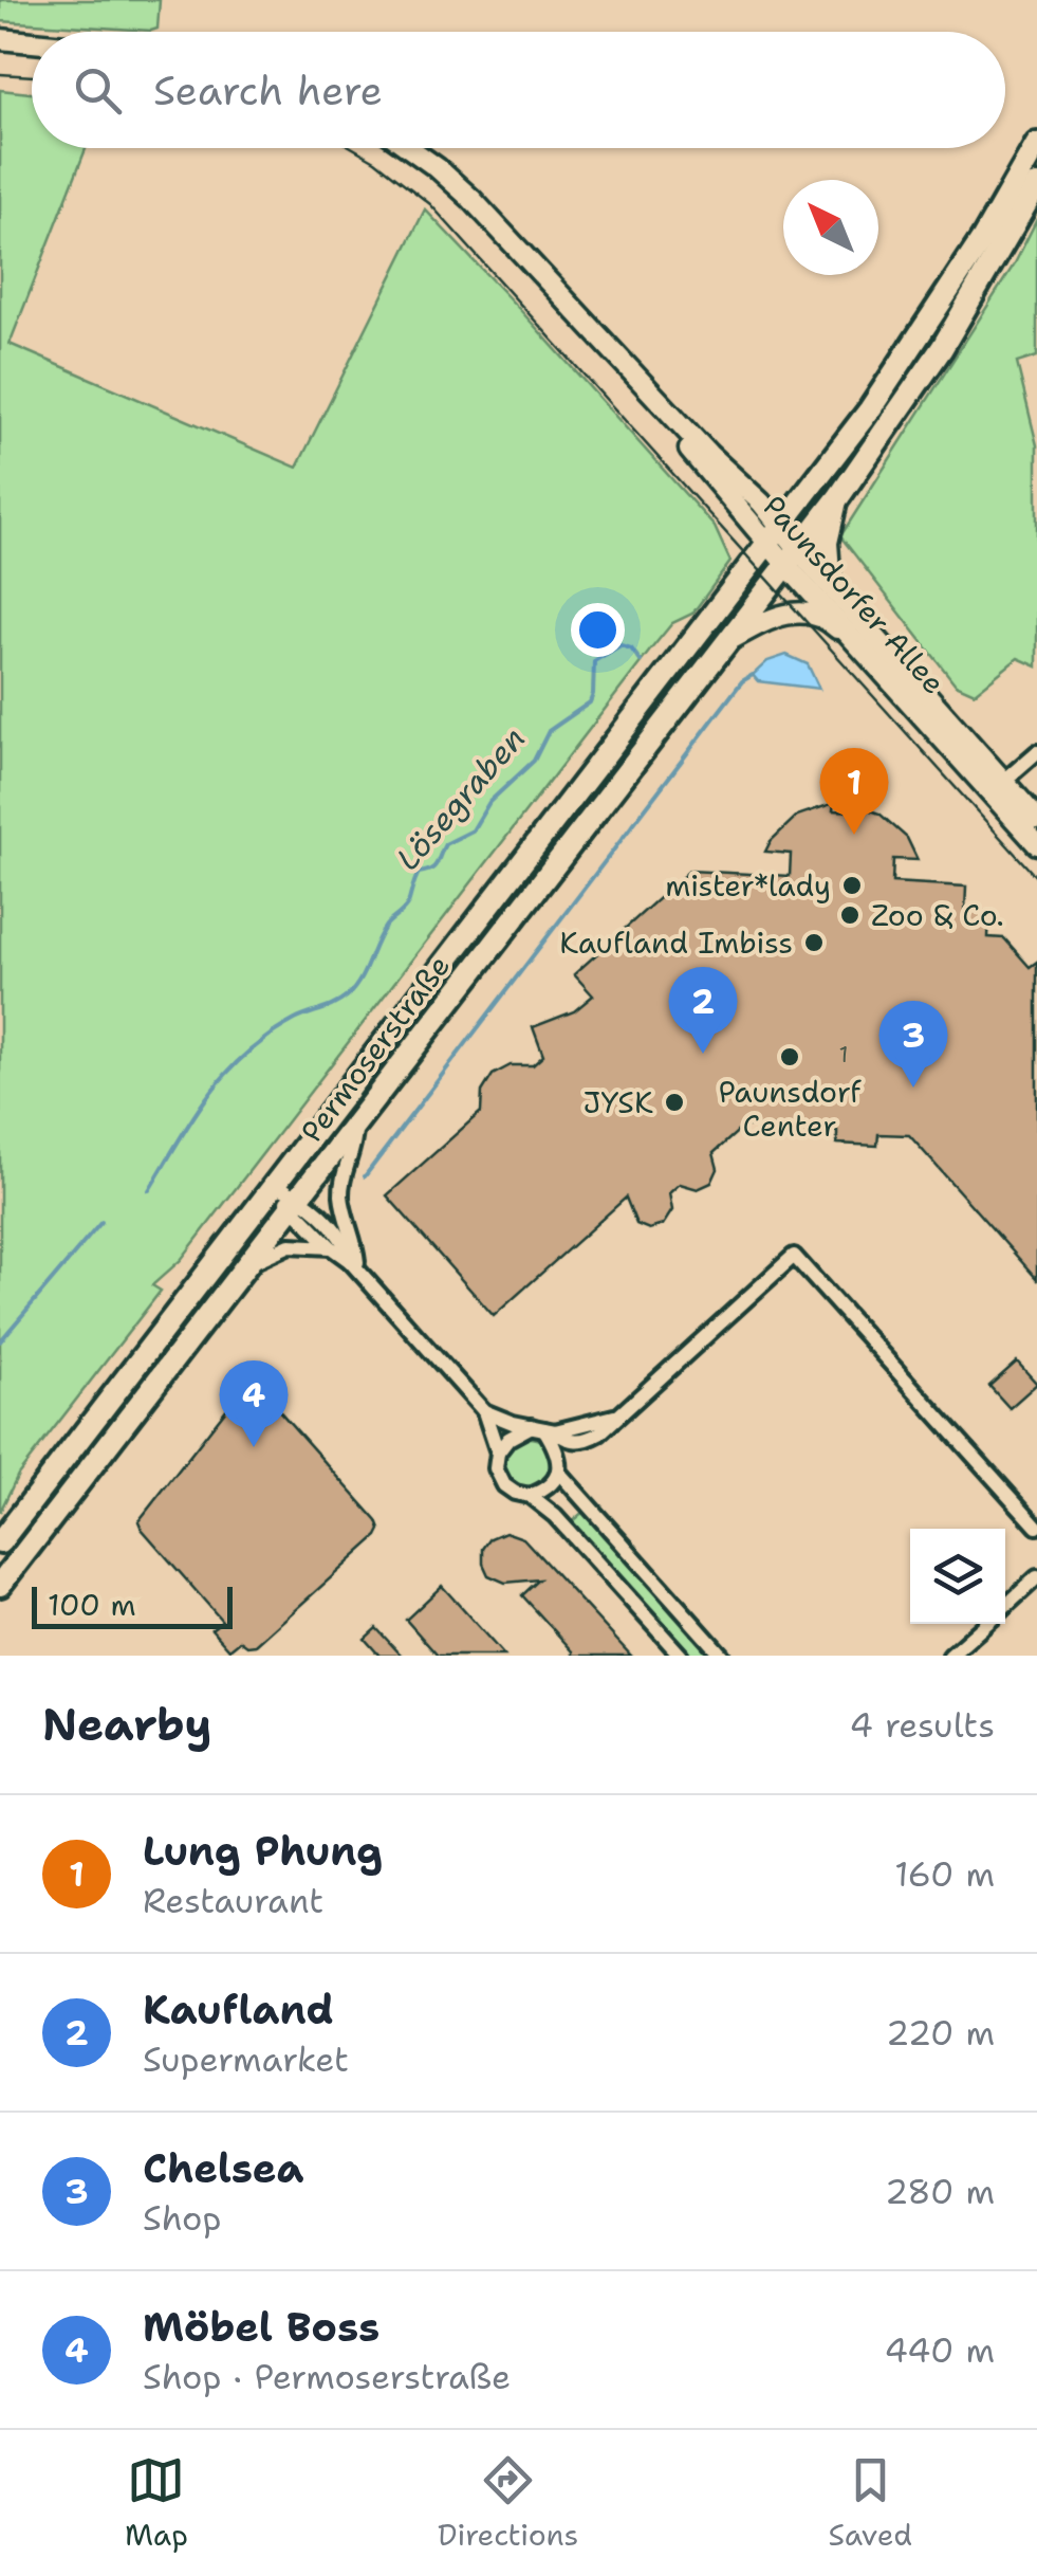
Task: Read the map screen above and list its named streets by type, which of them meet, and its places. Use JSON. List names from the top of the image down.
{
  "streets": {
    "main road": ["Paunsdorfer Allee", "Permoserstraße"]
  },
  "crossings": [
    ["Paunsdorfer Allee", "Permoserstraße"]
  ],
  "water": ["Lösegraben"],
  "places": [
    "mister*lady",
    "Zoo & Co.",
    "Kaufland Imbiss",
    "Paunsdorf Center",
    "JYSK"
  ],
  "house_numbers": ["1"],
  "scale_bar": "100 m",
  "north": "top left",
  "page": {
    "search": "Search here",
    "pins": [
      "1",
      "2",
      "3",
      "4"
    ],
    "scale": "100 m",
    "heading": ["Nearby", "4 results"],
    "list": [
      {
        "mark": "1",
        "name": "Lung Phung",
        "note": "Restaurant",
        "value": "160 m"
      },
      {
        "mark": "2",
        "name": "Kaufland",
        "note": "Supermarket",
        "value": "220 m"
      },
      {
        "mark": "3",
        "name": "Chelsea",
        "note": "Shop",
        "value": "280 m"
      },
      {
        "mark": "4",
        "name": "Möbel Boss",
        "note": "Shop · Permoserstraße",
        "value": "440 m"
      }
    ],
    "nav": ["Map", "Directions", "Saved"]
  }
}
